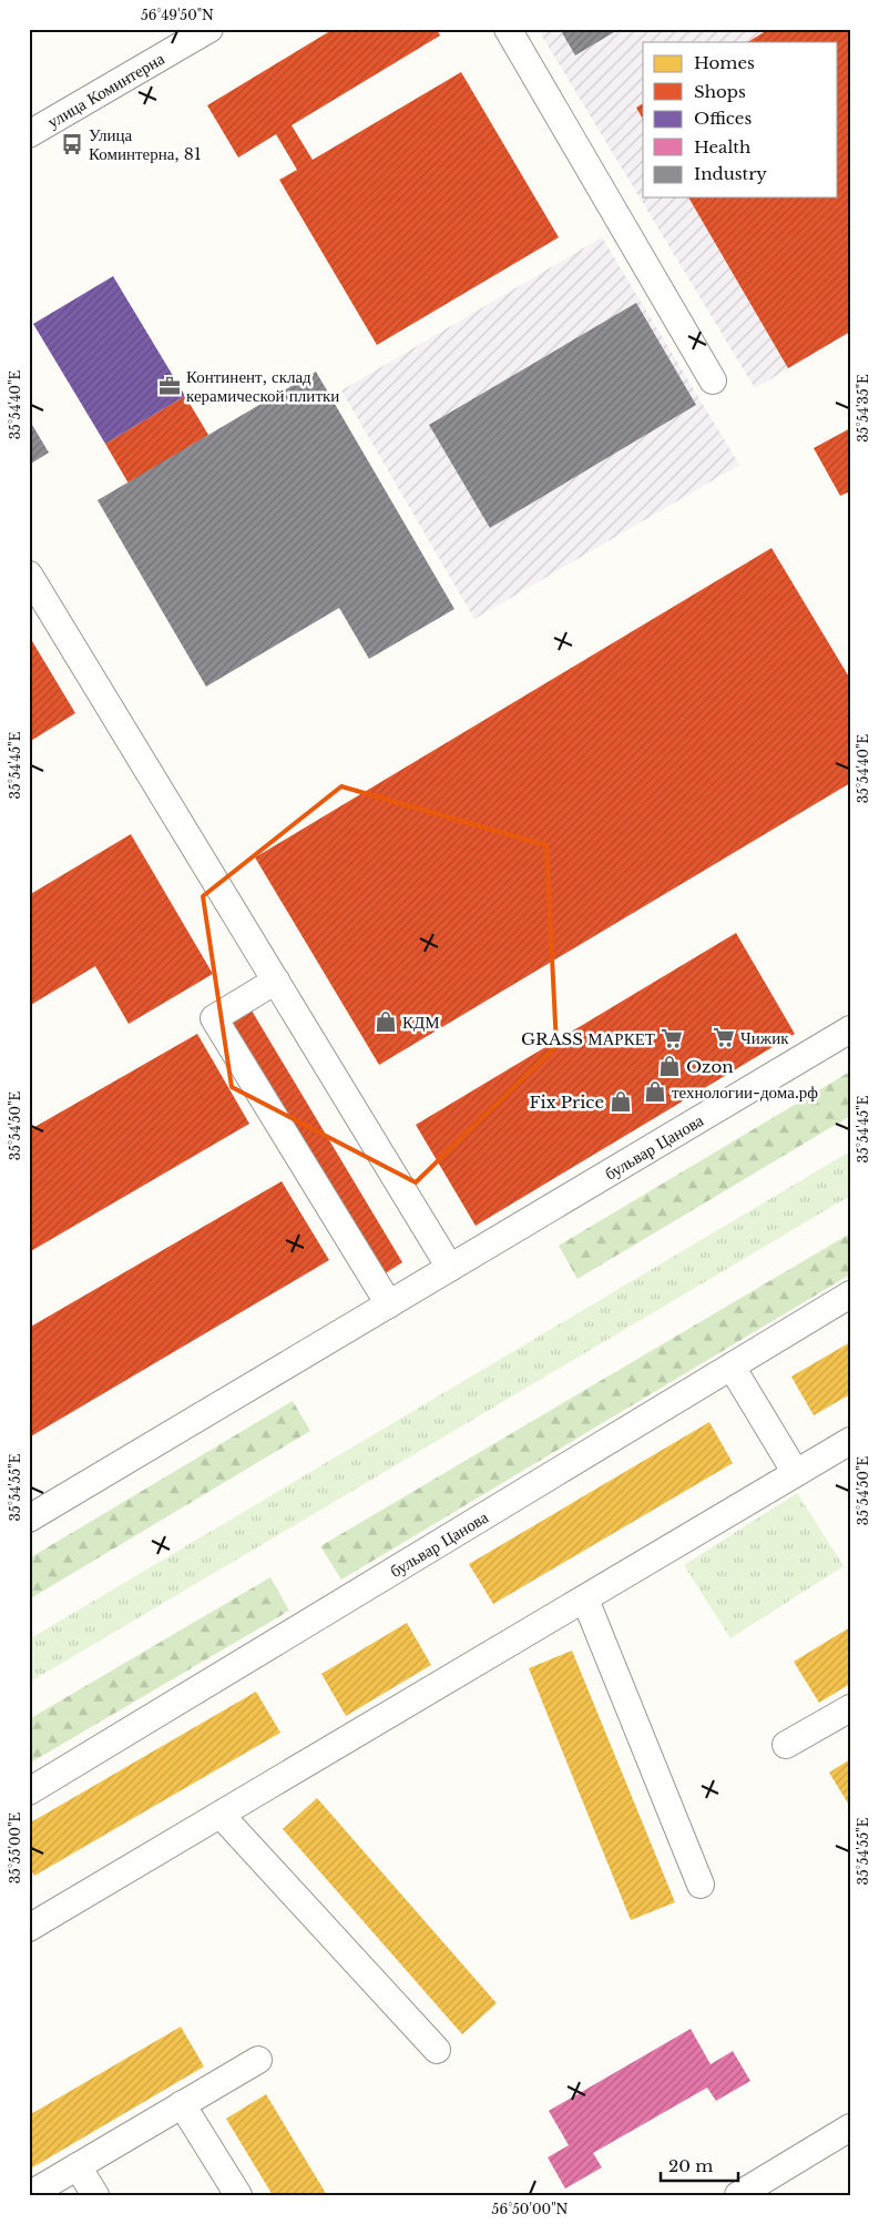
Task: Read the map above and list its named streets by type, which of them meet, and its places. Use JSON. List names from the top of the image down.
{
  "streets": {
    "street": ["улица Коминтерна", "бульвар Цанова"]
  },
  "places": {
    "bus stop": ["Улица Коминтерна, 81"],
    "office": ["Континент, склад керамической плитки"],
    "shop": [
      "КДМ",
      "Ozon",
      "технологии-дома.рф",
      "Fix Price"
    ],
    "supermarket": ["Чижик", "GRASS МАРКЕТ"]
  },
  "legend": [
    "Homes",
    "Shops",
    "Offices",
    "Health",
    "Industry"
  ],
  "scale_bar": "20 m",
  "coordinates": [
    "56°49'50\"N",
    "35°54'40\"E",
    "35°54'35\"E",
    "35°54'45\"E",
    "35°54'50\"E",
    "35°54'55\"E",
    "35°55'00\"E",
    "56°50'00\"N"
  ]
}
